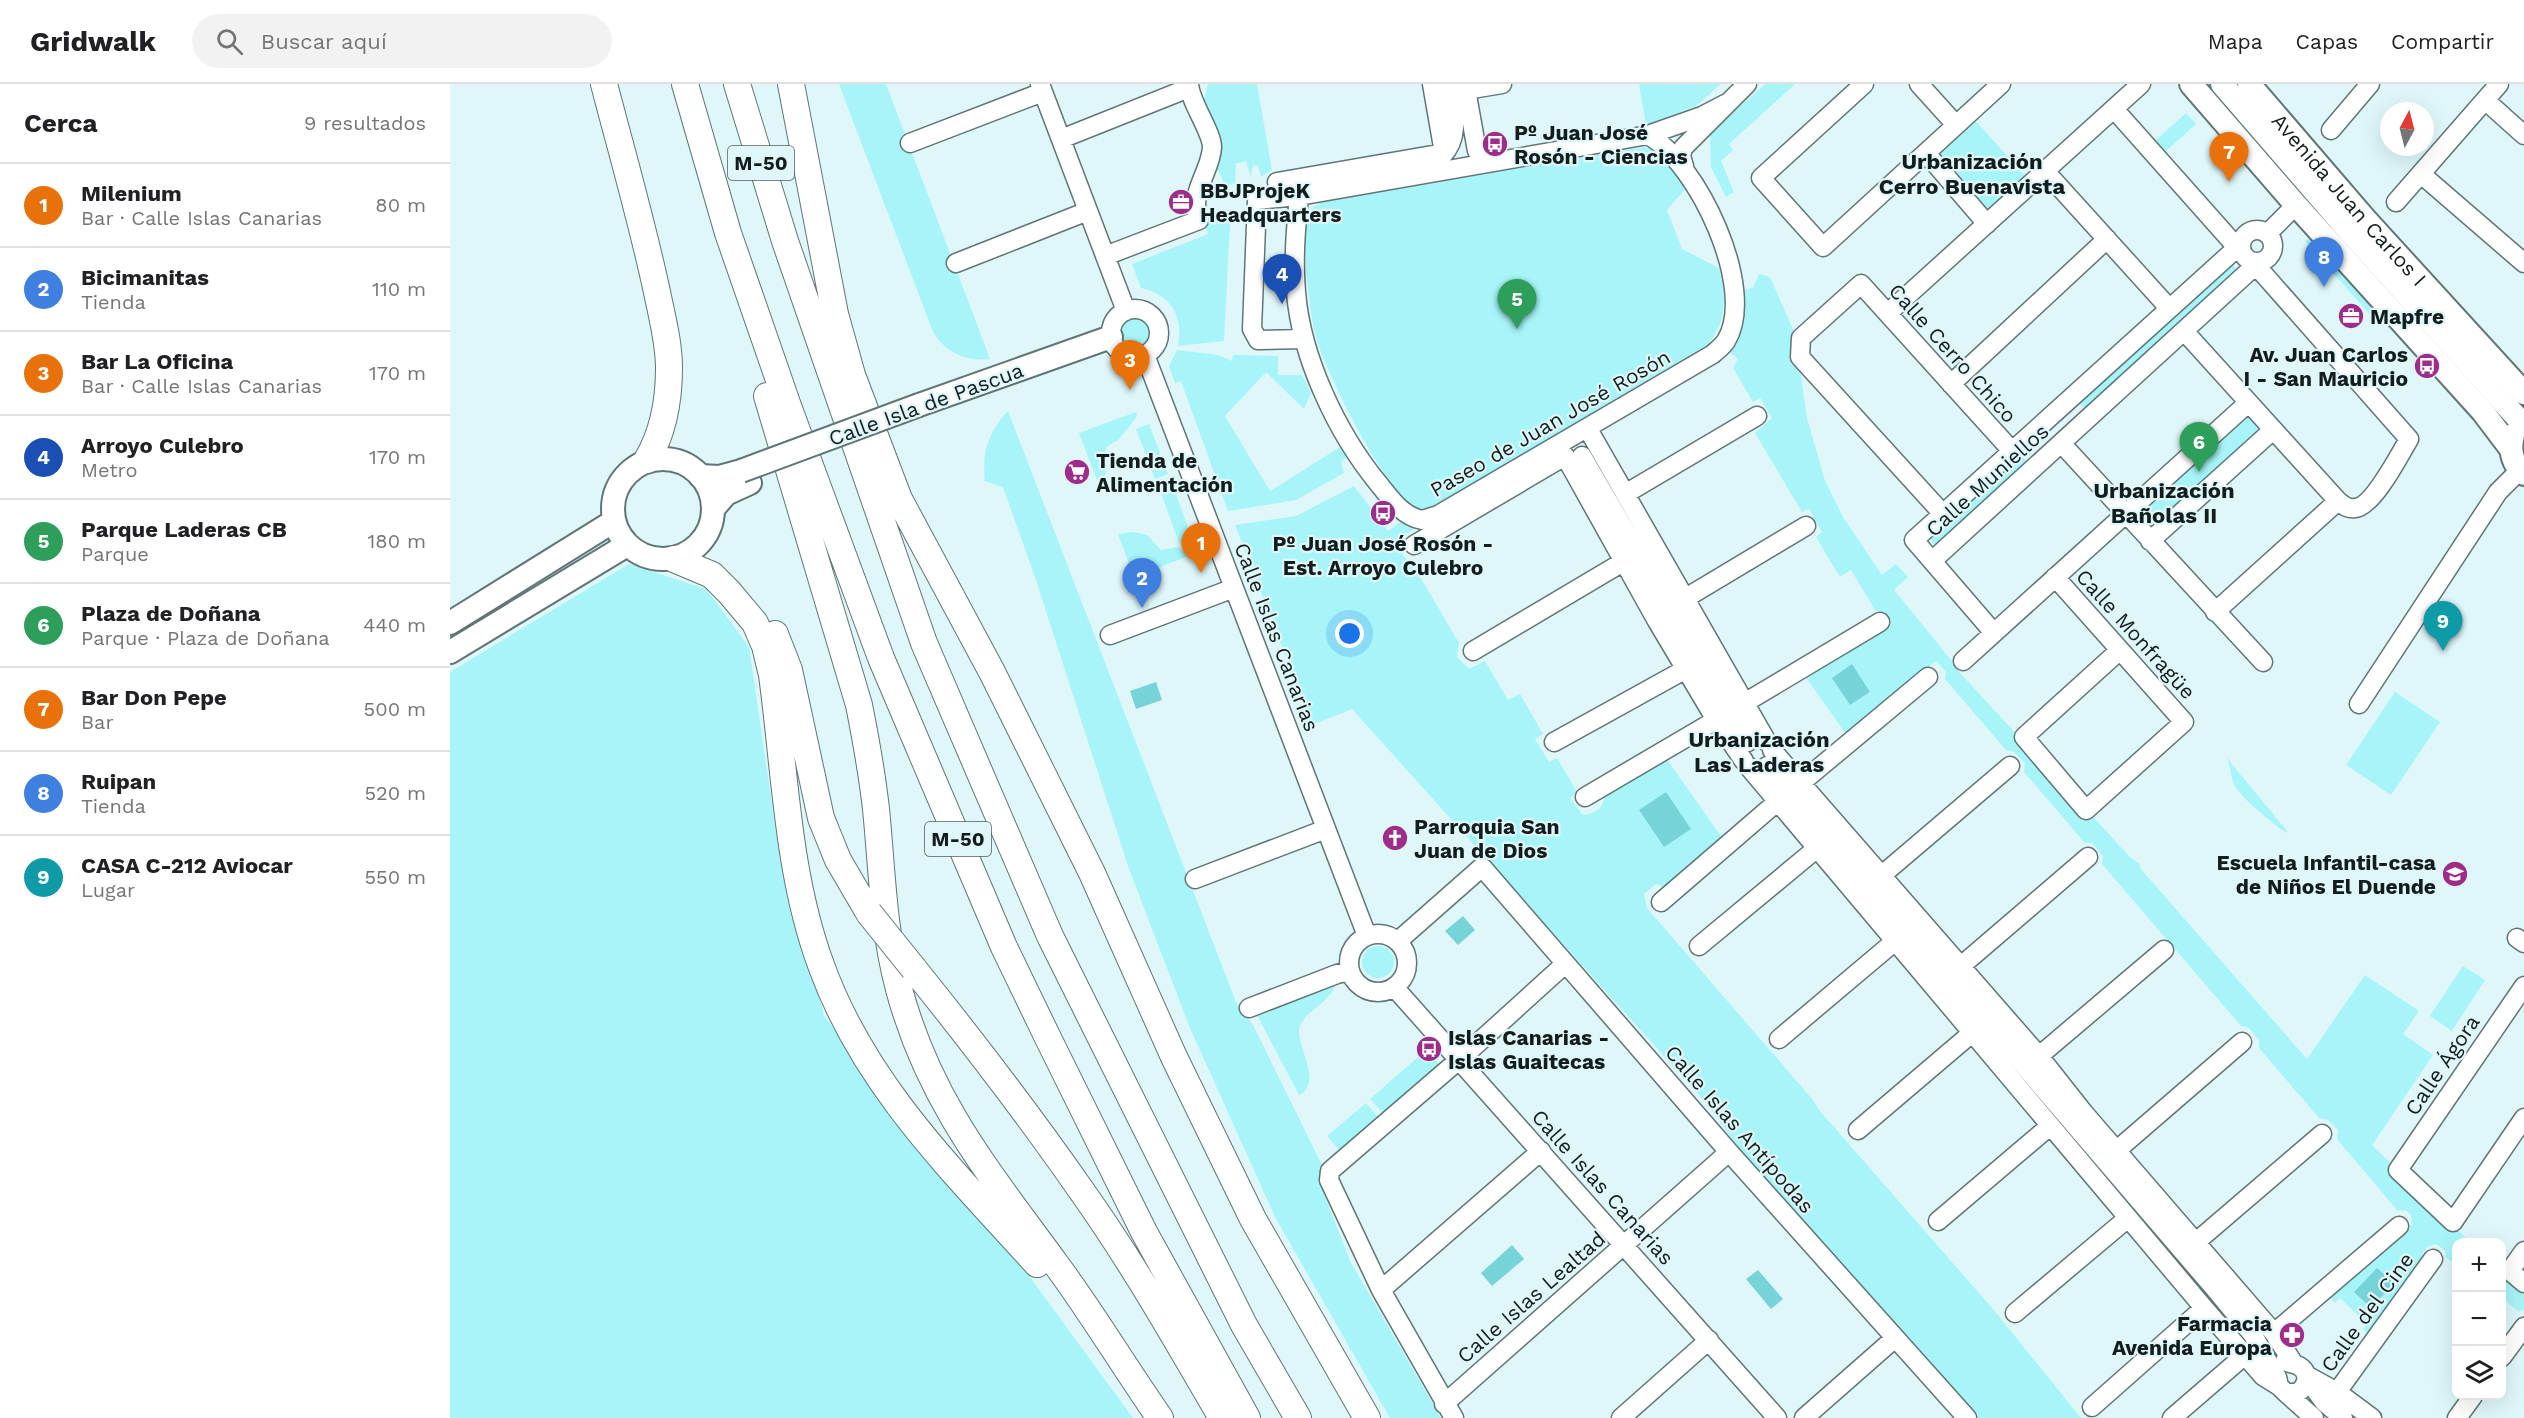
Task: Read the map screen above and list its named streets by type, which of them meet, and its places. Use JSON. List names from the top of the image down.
{
  "streets": {
    "highway": ["M-50"],
    "main road": ["Avenida Juan Carlos I", "Calle Isla de Pascua"],
    "street": [
      "Calle Cerro Chico",
      "Paseo de Juan José Rosón",
      "Calle Muniellos",
      "Calle Monfragüe",
      "Calle Islas Canarias",
      "Calle Ágora",
      "Calle Islas Antípodas",
      "Calle Islas Lealtad",
      "Calle del Cine"
    ]
  },
  "crossings": [
    ["Calle Cerro Chico", "Calle Muniellos"],
    ["Calle Isla de Pascua", "Calle Islas Canarias"],
    ["Calle Islas Canarias", "Calle Islas Antípodas"],
    ["Calle Islas Canarias", "Calle Islas Lealtad"],
    ["Calle Islas Antípodas", "Calle Islas Lealtad"]
  ],
  "districts": ["Urbanización Cerro Buenavista", "Urbanización Bañolas II", "Urbanización Las Laderas"],
  "places": {
    "bus stop": [
      "Pº Juan José Rosón - Ciencias",
      "Av. Juan Carlos I - San Mauricio",
      "Pº Juan José Rosón - Est. Arroyo Culebro",
      "Islas Canarias - Islas Guaitecas"
    ],
    "office": ["BBJProjeK Headquarters", "Mapfre"],
    "supermarket": ["Tienda de Alimentación"],
    "church": ["Parroquia San Juan de Dios"],
    "school or university": ["Escuela Infantil-casa de Niños El Duende"],
    "pharmacy": ["Farmacia Avenida Europa"]
  },
  "north": "top",
  "page": {
    "header": "Gridwalk",
    "search": "Buscar aquí",
    "nav": ["Mapa", "Capas", "Compartir"],
    "heading": ["Cerca", "9 resultados"],
    "pins": [
      "7",
      "8",
      "4",
      "5",
      "3",
      "6",
      "1",
      "2",
      "9"
    ],
    "list": [
      {
        "mark": "1",
        "name": "Milenium",
        "note": "Bar · Calle Islas Canarias",
        "value": "80 m"
      },
      {
        "mark": "2",
        "name": "Bicimanitas",
        "note": "Tienda",
        "value": "110 m"
      },
      {
        "mark": "3",
        "name": "Bar La Oficina",
        "note": "Bar · Calle Islas Canarias",
        "value": "170 m"
      },
      {
        "mark": "4",
        "name": "Arroyo Culebro",
        "note": "Metro",
        "value": "170 m"
      },
      {
        "mark": "5",
        "name": "Parque Laderas CB",
        "note": "Parque",
        "value": "180 m"
      },
      {
        "mark": "6",
        "name": "Plaza de Doñana",
        "note": "Parque · Plaza de Doñana",
        "value": "440 m"
      },
      {
        "mark": "7",
        "name": "Bar Don Pepe",
        "note": "Bar",
        "value": "500 m"
      },
      {
        "mark": "8",
        "name": "Ruipan",
        "note": "Tienda",
        "value": "520 m"
      },
      {
        "mark": "9",
        "name": "CASA C-212 Aviocar",
        "note": "Lugar",
        "value": "550 m"
      }
    ],
    "map_buttons": ["+", "−"]
  }
}
